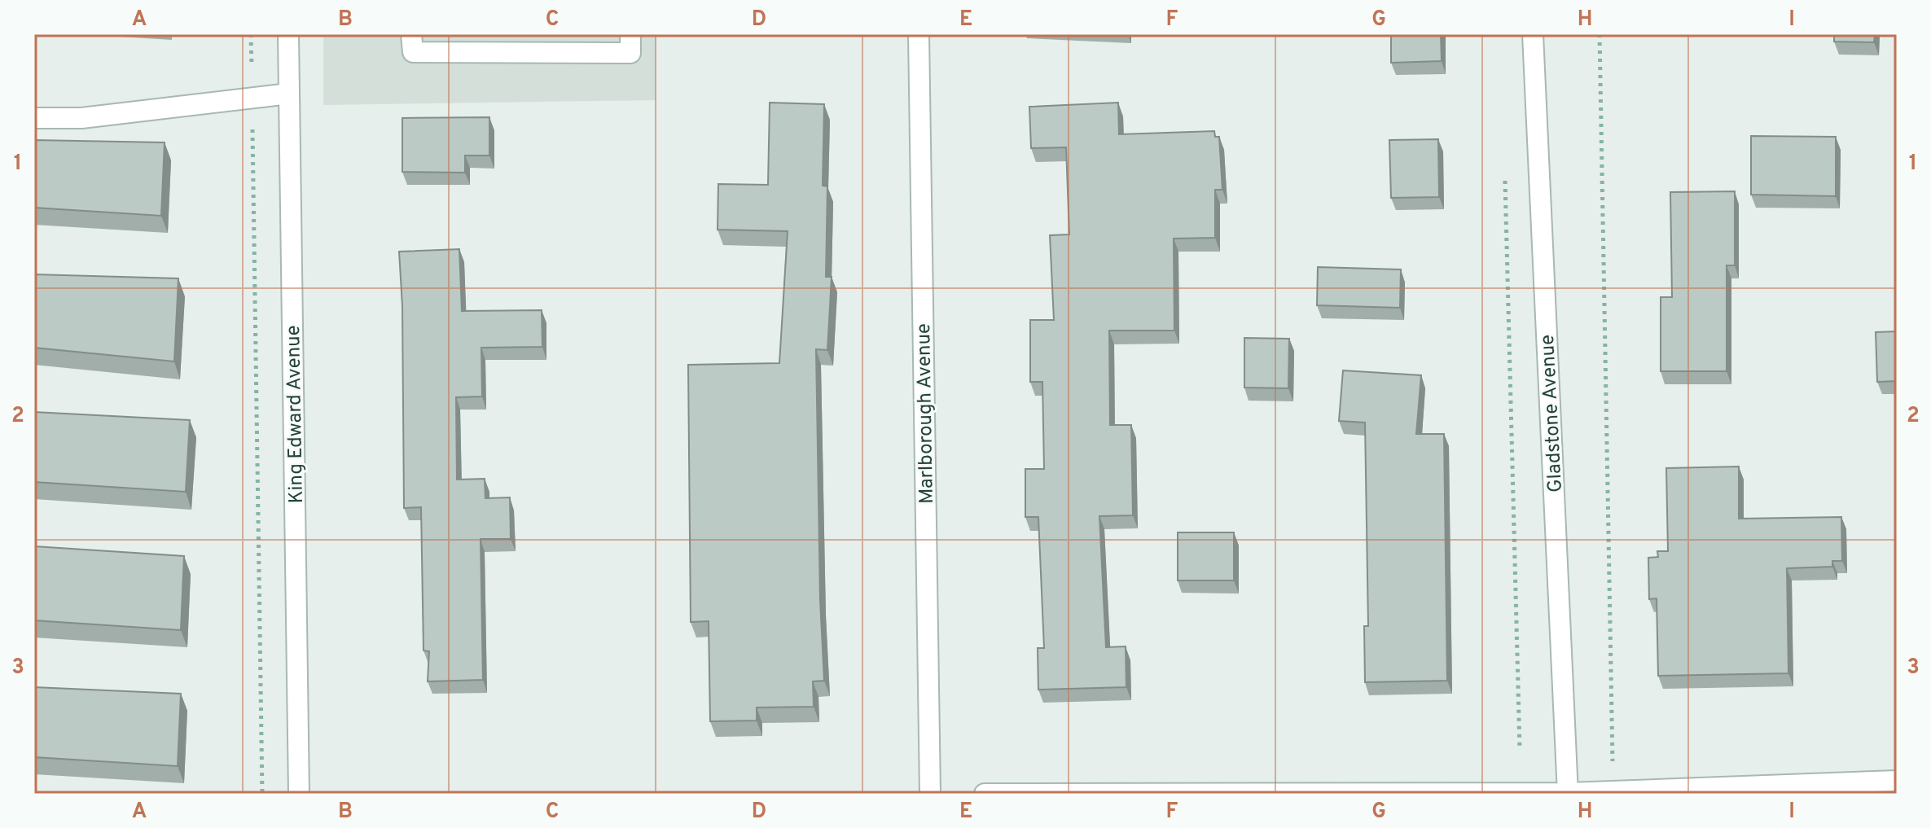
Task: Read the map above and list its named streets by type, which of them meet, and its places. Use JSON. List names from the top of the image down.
{
  "streets": {
    "street": ["Marlborough Avenue", "Gladstone Avenue", "King Edward Avenue"]
  },
  "grid": {
    "columns": [
      "A",
      "B",
      "C",
      "D",
      "E",
      "F",
      "G",
      "H",
      "I"
    ],
    "rows": ["1", "2", "3"]
  }
}
